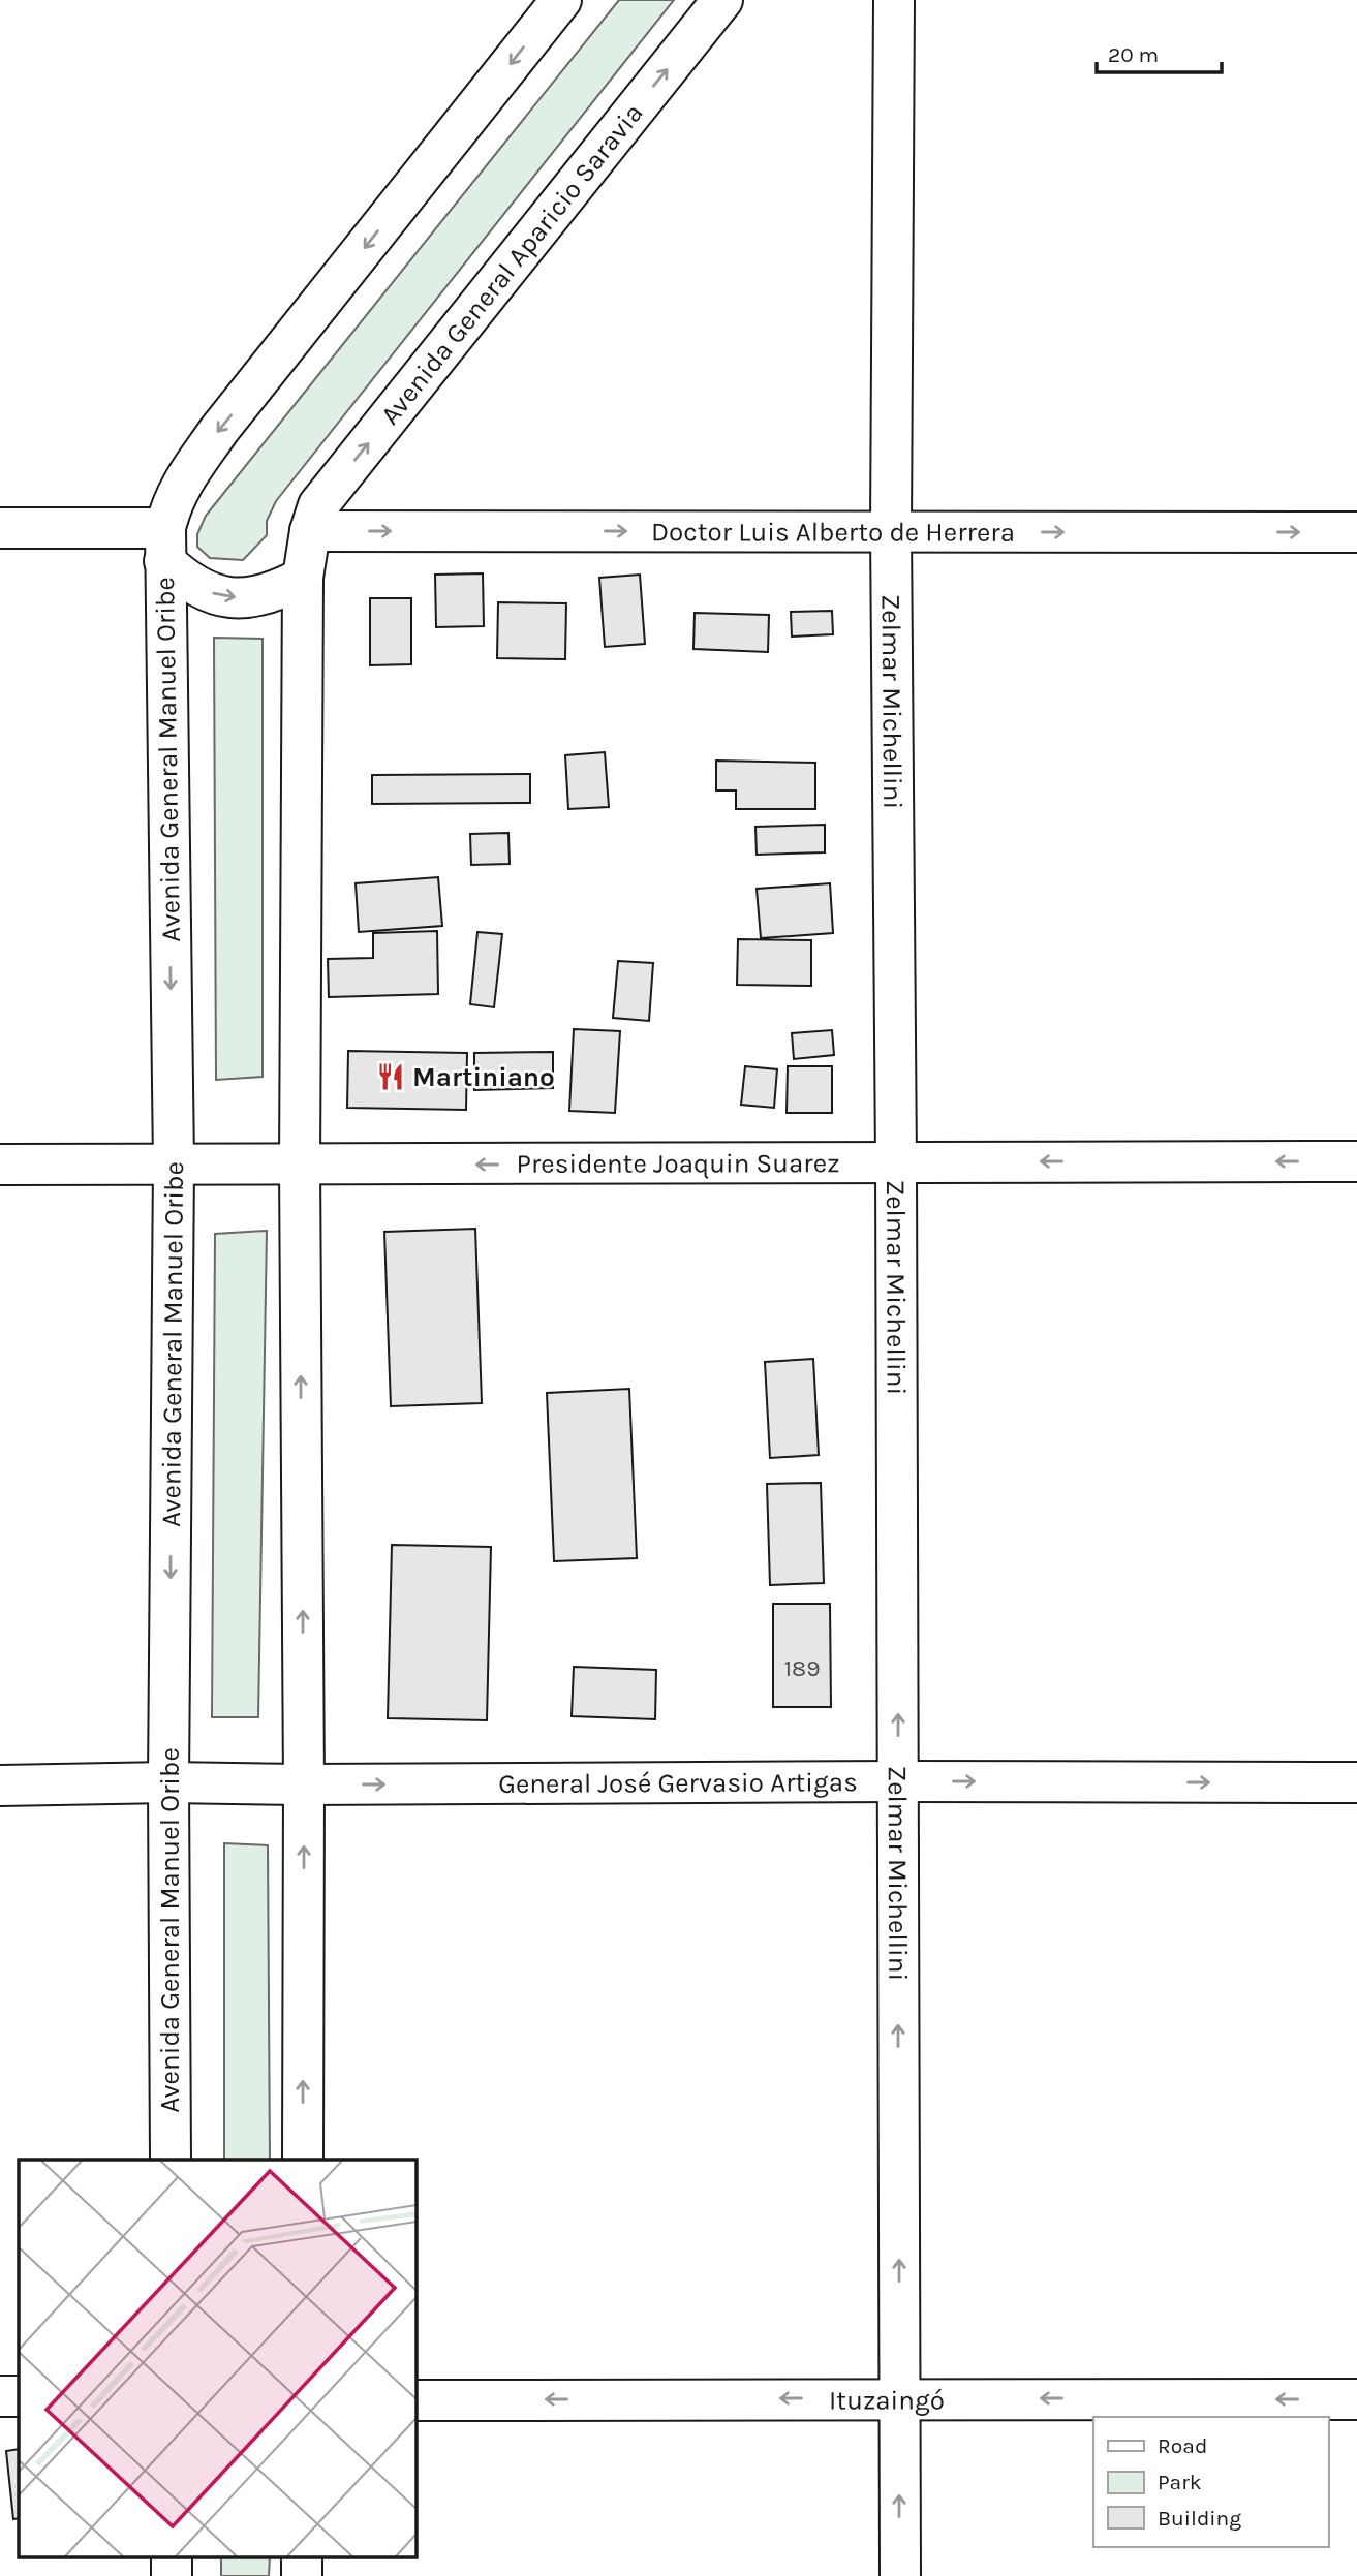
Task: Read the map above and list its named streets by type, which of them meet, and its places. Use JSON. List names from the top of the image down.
{
  "streets": {
    "street": [
      "Avenida General Aparicio Saravia",
      "Doctor Luis Alberto de Herrera",
      "Zelmar Michellini",
      "Avenida General Manuel Oribe",
      "Presidente Joaquin Suarez",
      "General José Gervasio Artigas",
      "Ituzaingó"
    ]
  },
  "crossings": [
    ["Avenida General Aparicio Saravia", "Doctor Luis Alberto de Herrera"],
    ["Doctor Luis Alberto de Herrera", "Zelmar Michellini"],
    ["Zelmar Michellini", "Presidente Joaquin Suarez"],
    ["Zelmar Michellini", "General José Gervasio Artigas"],
    ["Zelmar Michellini", "Ituzaingó"],
    ["Avenida General Manuel Oribe", "Presidente Joaquin Suarez"],
    ["Avenida General Manuel Oribe", "General José Gervasio Artigas"]
  ],
  "one_way": [
    "Doctor Luis Alberto de Herrera",
    "Zelmar Michellini",
    "Presidente Joaquin Suarez",
    "General José Gervasio Artigas",
    "Ituzaingó"
  ],
  "places": {
    "restaurant": ["Martiniano"]
  },
  "house_numbers": ["189"],
  "legend": ["Road", "Park", "Building"],
  "scale_bar": "20 m"
}
